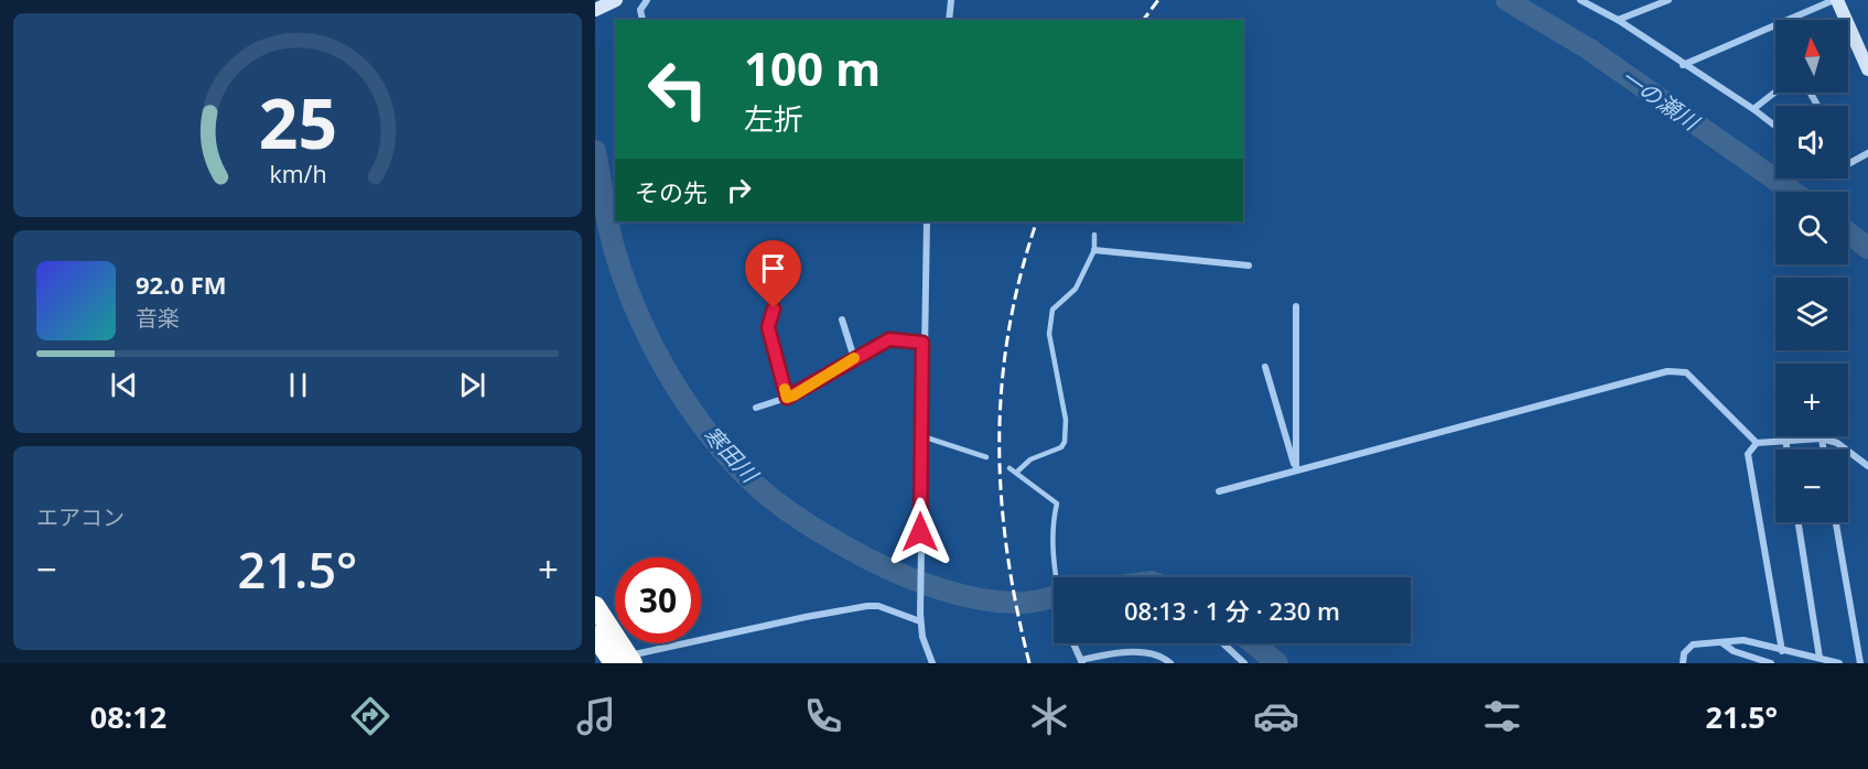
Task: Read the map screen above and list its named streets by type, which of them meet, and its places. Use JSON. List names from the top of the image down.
{
  "water": ["一の瀬川", "寒田川"],
  "north": "top",
  "page": {
    "map_buttons": ["+", "−"],
    "turn": ["100 m", "左折"],
    "then": "その先",
    "song": ["92.0 FM", "音楽"],
    "tile": "エアコン",
    "heat": ["−", "21.5°", "+"],
    "limit": "30",
    "trip": "08:13 · 1 分 · 230 m",
    "tabs": ["08:12", "21.5°"],
    "gauge": ["25", "km/h"]
  }
}
